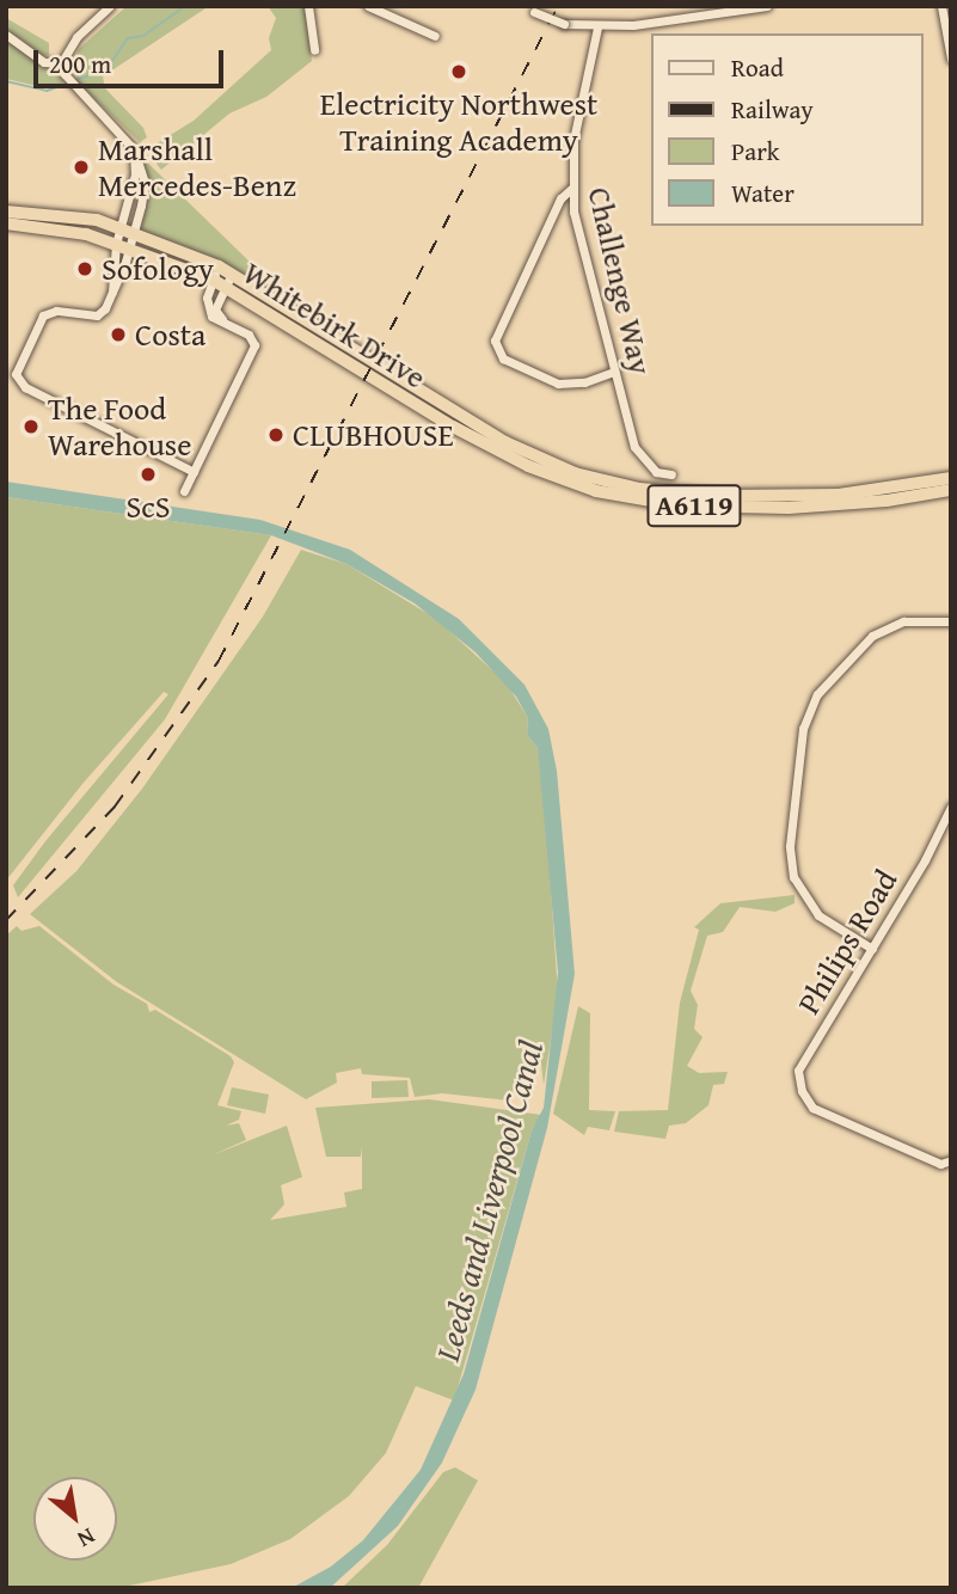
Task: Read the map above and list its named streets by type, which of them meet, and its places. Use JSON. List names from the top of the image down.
{
  "streets": {
    "highway": ["Whitebirk Drive", "A6119"],
    "street": ["Challenge Way", "Philips Road"]
  },
  "water": ["Leeds and Liverpool Canal"],
  "places": [
    "Electricity Northwest Training Academy",
    "Marshall Mercedes-Benz",
    "Sofology",
    "Costa",
    "The Food Warehouse",
    "CLUBHOUSE",
    "ScS"
  ],
  "legend": [
    "Road",
    "Railway",
    "Park",
    "Water"
  ],
  "scale_bar": "200 m",
  "north": "bottom right"
}
